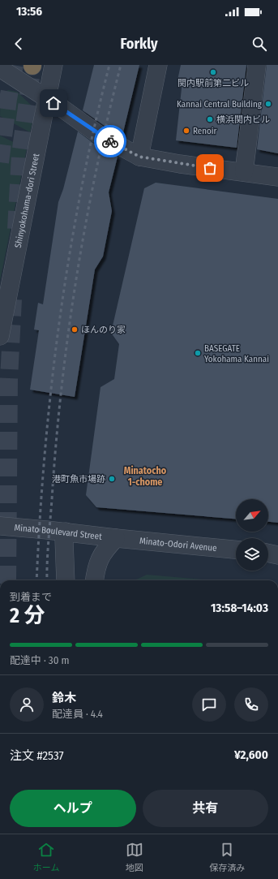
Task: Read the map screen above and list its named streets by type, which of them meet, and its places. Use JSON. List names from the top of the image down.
{
  "streets": {
    "street": ["Shinyokohama-dori Street", "Minato Boulevard Street", "Minato-Odori Avenue"]
  },
  "crossings": [
    ["Minato Boulevard Street", "Minato-Odori Avenue"]
  ],
  "districts": ["Minatocho 1-chome"],
  "places": [
    "関内駅前第二ビル",
    "Kannai Central Building",
    "横浜関内ビル",
    "Renoir",
    "ほんのり家",
    "BASEGATE Yokohama Kannai",
    "港町魚市場跡"
  ],
  "north": "top right",
  "page": {
    "status": "13:56",
    "header": "Forkly",
    "heading": ["2 分", "到着まで", "13:58–14:03"],
    "panel": [
      "鈴木",
      "配達員 · 4.4",
      "注文 #2537",
      "¥2,600"
    ],
    "bar": "配達中 · 30 m",
    "buttons": ["ヘルプ", "共有"],
    "tabs": ["ホーム", "地図", "保存済み"]
  }
}
